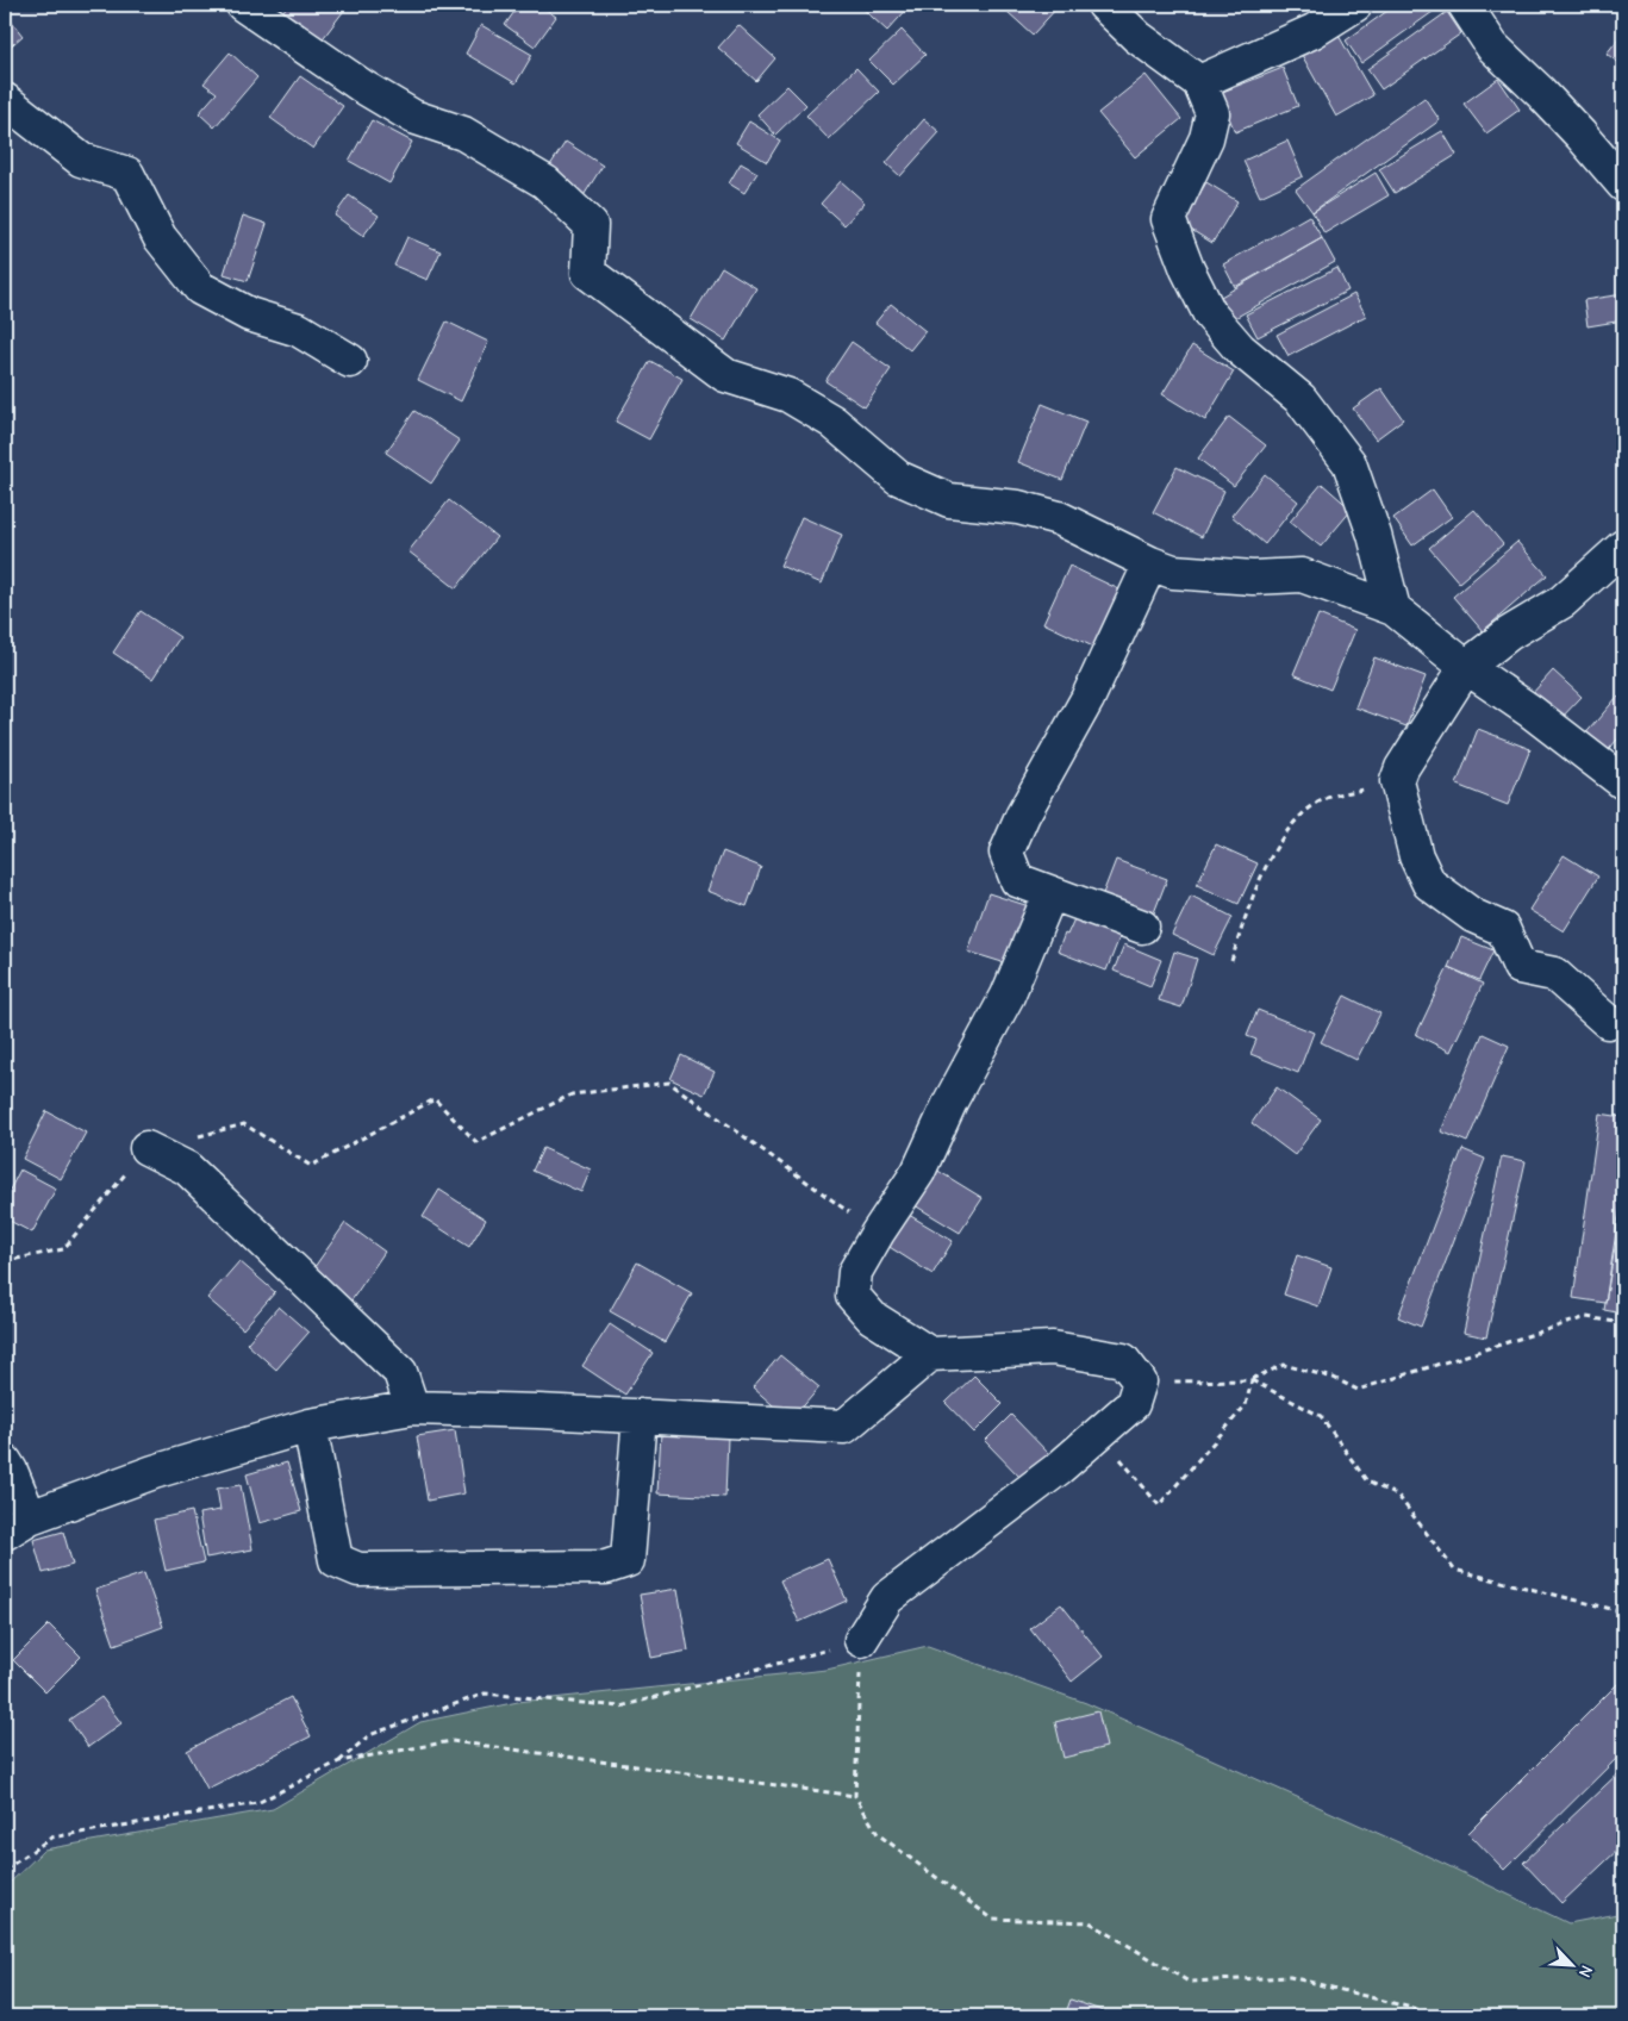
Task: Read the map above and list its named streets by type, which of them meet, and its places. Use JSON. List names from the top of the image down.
{
  "north": "bottom right"
}
